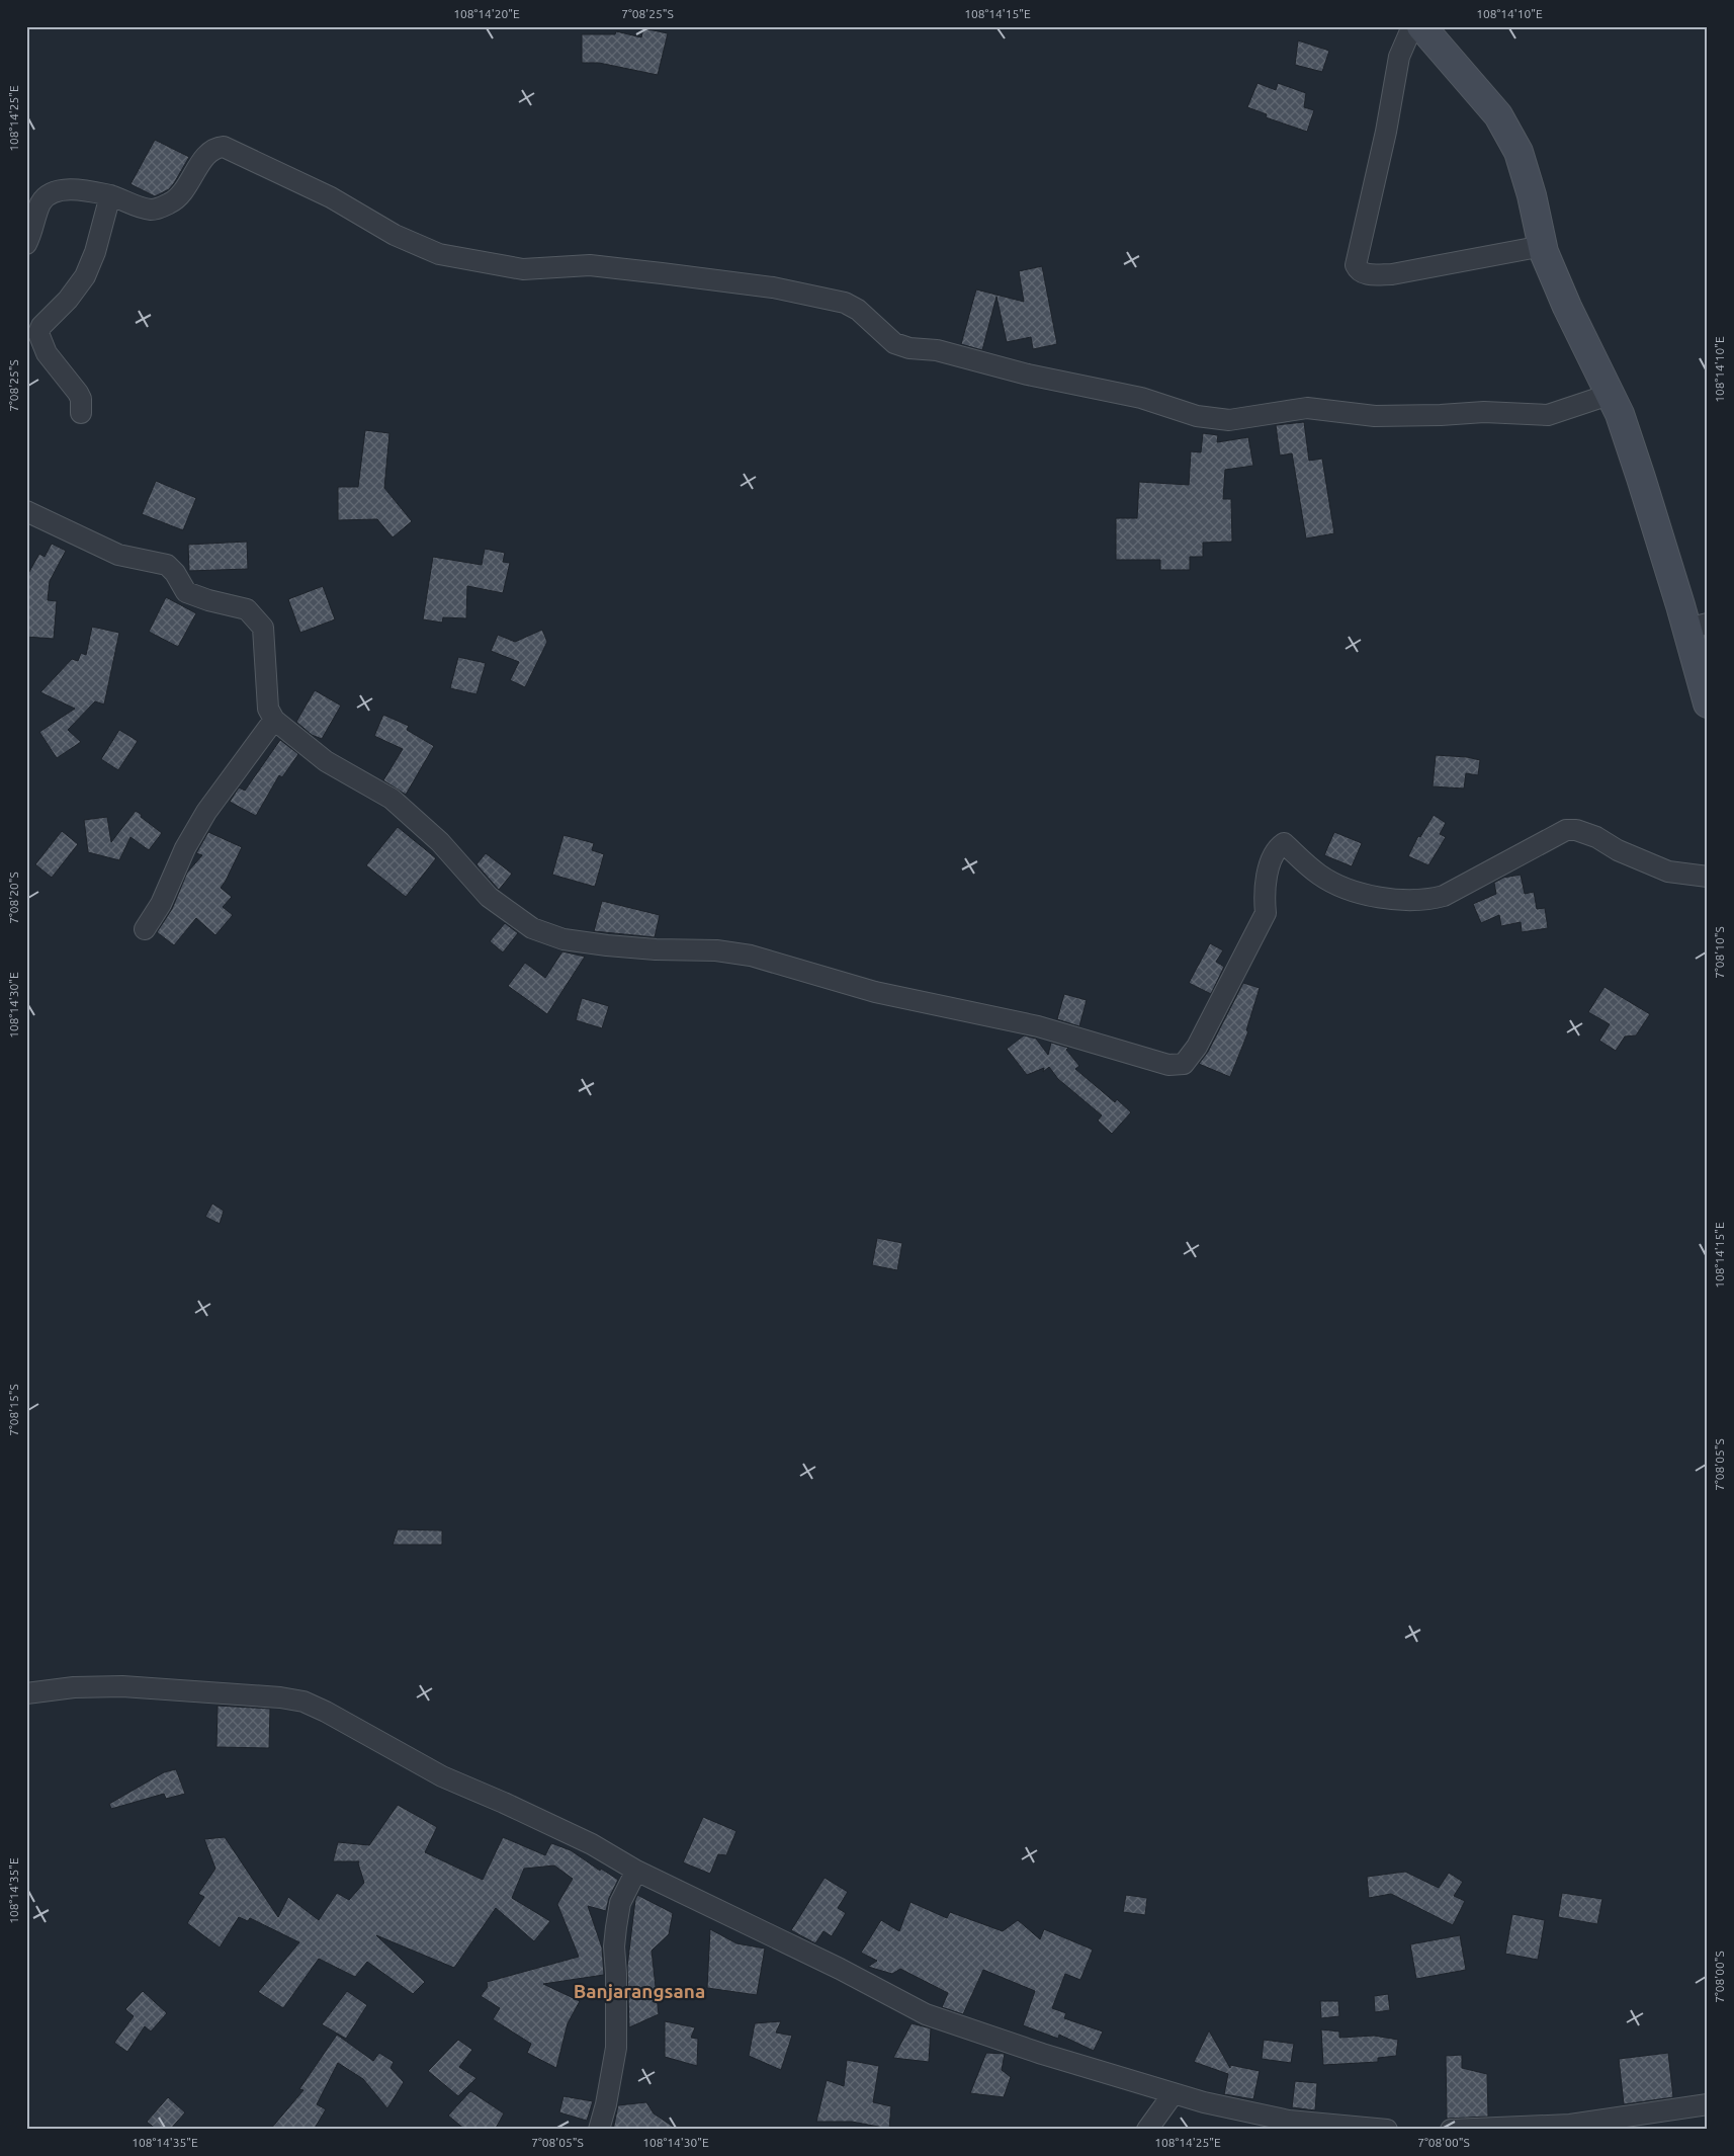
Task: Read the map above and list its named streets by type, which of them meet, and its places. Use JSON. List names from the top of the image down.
{
  "districts": ["Banjarangsana"],
  "coordinates": [
    "108°14'20\"E",
    "7°08'25\"S",
    "108°14'15\"E",
    "108°14'10\"E",
    "108°14'25\"E",
    "7°08'20\"S",
    "7°08'10\"S",
    "108°14'30\"E",
    "7°08'15\"S",
    "7°08'05\"S",
    "108°14'35\"E",
    "7°08'00\"S"
  ]
}
